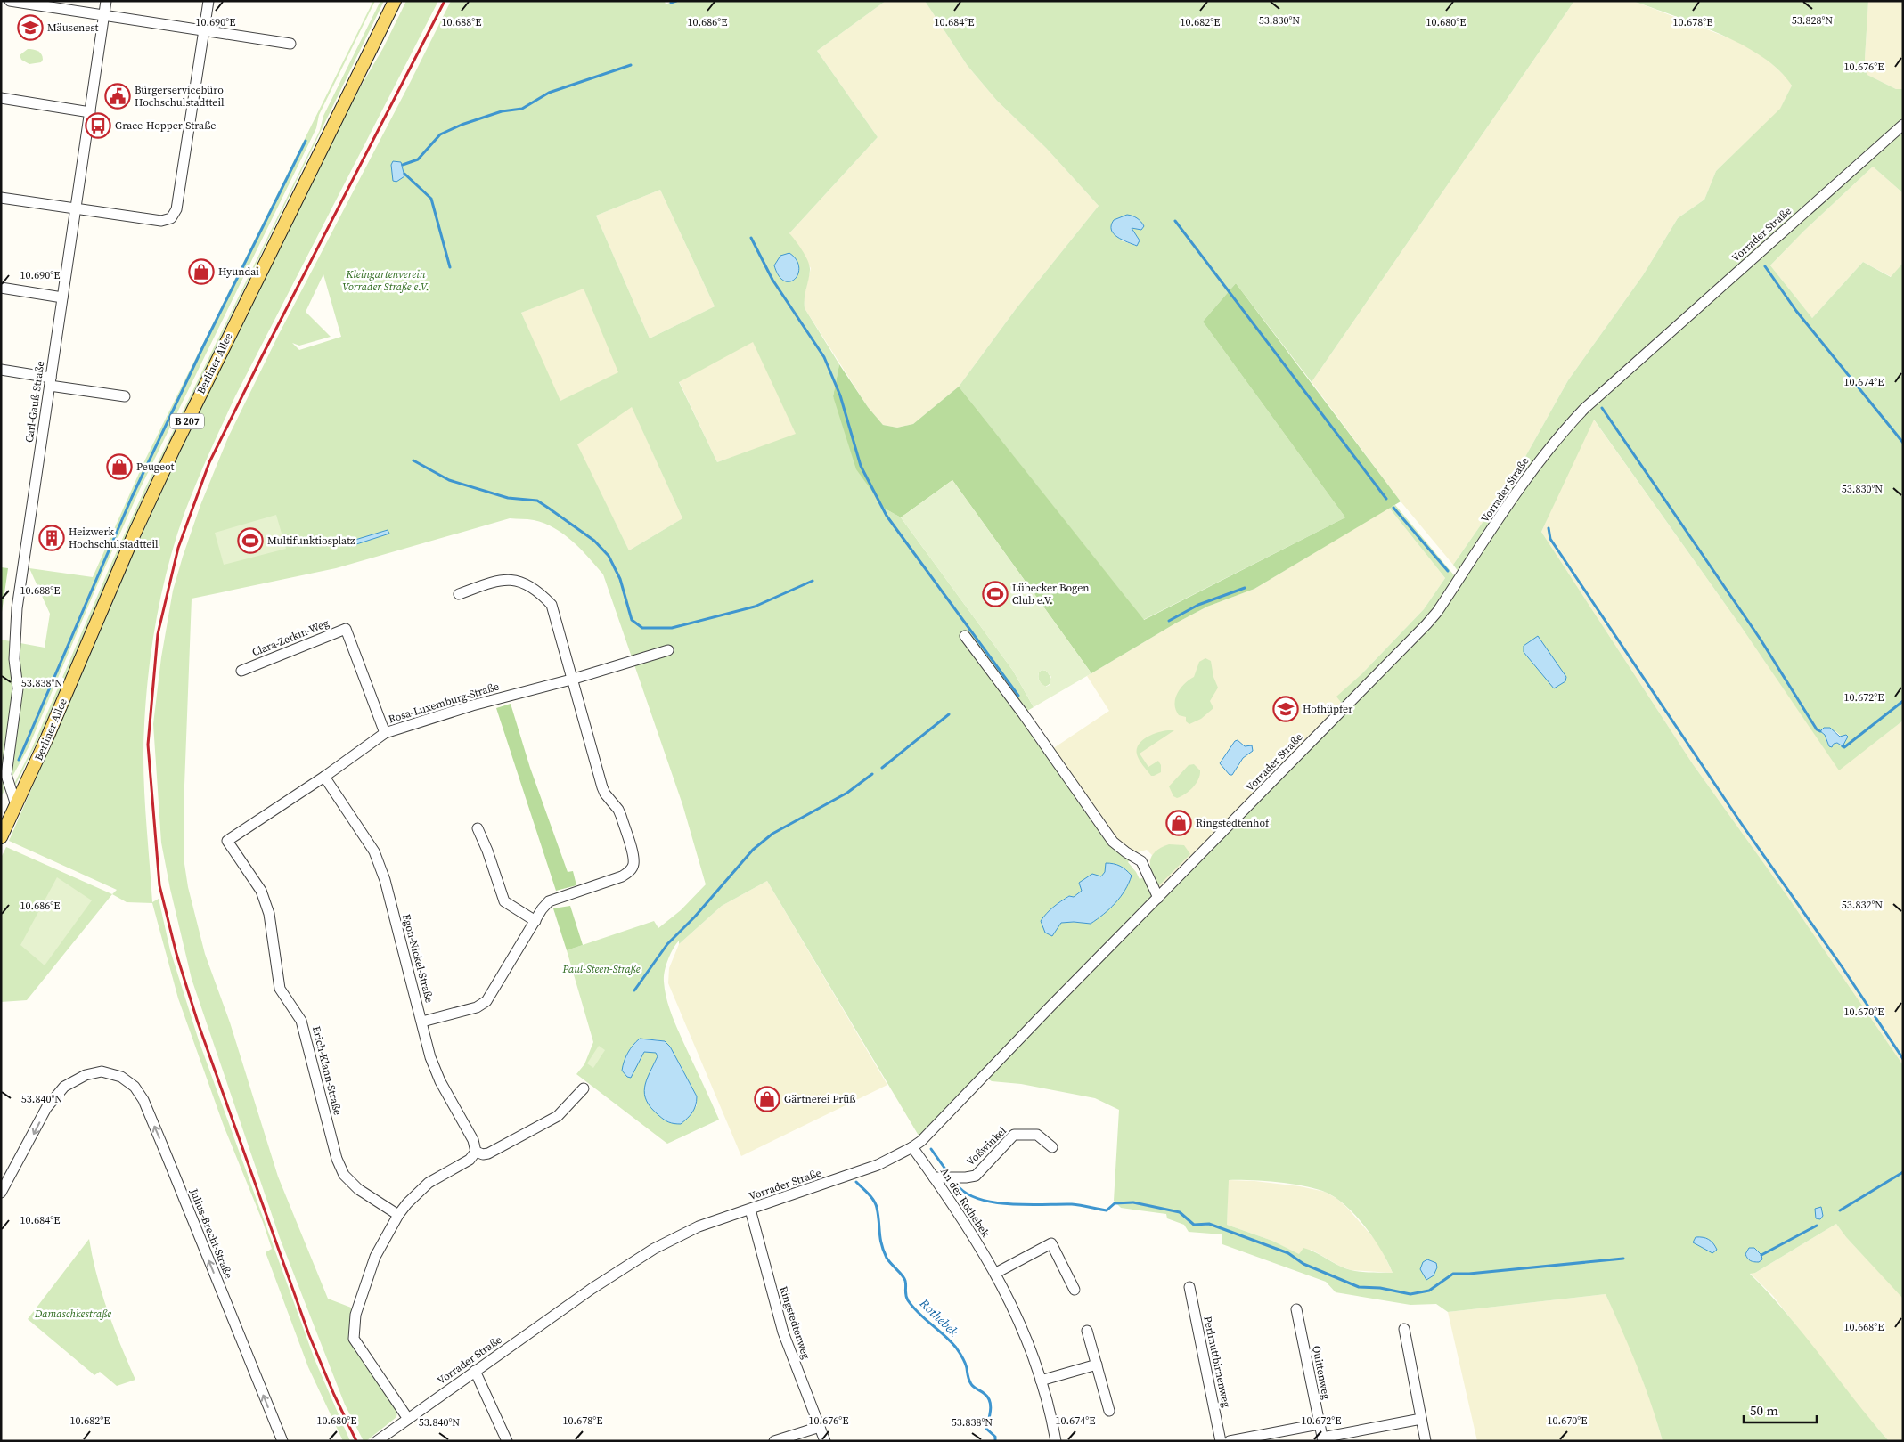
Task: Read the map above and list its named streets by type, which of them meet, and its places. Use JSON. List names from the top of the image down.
{
  "streets": {
    "main road": ["Berliner Allee", "B 207"],
    "street": [
      "Vorrader Straße",
      "Carl-Gauß-Straße",
      "Clara-Zetkin-Weg",
      "Rosa-Luxemburg-Straße",
      "Egon-Nickel-Straße",
      "Erich-Klann-Straße",
      "Voßwinkel",
      "An der Rothebek",
      "Julius-Brecht-Straße",
      "Ringstedtenweg",
      "Perlmuttbirnenweg",
      "Quittenweg"
    ]
  },
  "crossings": [
    ["Vorrader Straße", "An der Rothebek"],
    ["Vorrader Straße", "Ringstedtenweg"],
    ["Berliner Allee", "Carl-Gauß-Straße"],
    ["Berliner Allee", "B 207"],
    ["Carl-Gauß-Straße", "B 207"],
    ["Clara-Zetkin-Weg", "Rosa-Luxemburg-Straße"],
    ["Rosa-Luxemburg-Straße", "Egon-Nickel-Straße"],
    ["Rosa-Luxemburg-Straße", "Erich-Klann-Straße"],
    ["Voßwinkel", "An der Rothebek"]
  ],
  "water": ["Rothebek"],
  "parks": ["Kleingartenverein Vorrader Straße e.V.", "Paul-Steen-Straße", "Damaschkestraße"],
  "places": {
    "school or university": ["Mäusenest", "Hofhüpfer"],
    "public building": ["Bürgerservicebüro Hochschulstadtteil"],
    "bus stop": ["Grace-Hopper-Straße"],
    "shop": [
      "Hyundai",
      "Peugeot",
      "Ringstedtenhof",
      "Gärtnerei Prüß"
    ],
    "building": ["Heizwerk Hochschulstadtteil"],
    "sports": ["Multifunktiosplatz", "Lübecker Bogen Club e.V."]
  },
  "scale_bar": "50 m",
  "coordinates": [
    "53.828°N",
    "53.830°N",
    "10.686°E",
    "10.690°E",
    "10.688°E",
    "10.684°E",
    "10.682°E",
    "10.680°E",
    "10.678°E",
    "10.676°E",
    "10.674°E",
    "53.838°N",
    "10.672°E",
    "53.832°N",
    "10.670°E",
    "53.840°N",
    "10.668°E"
  ]
}
